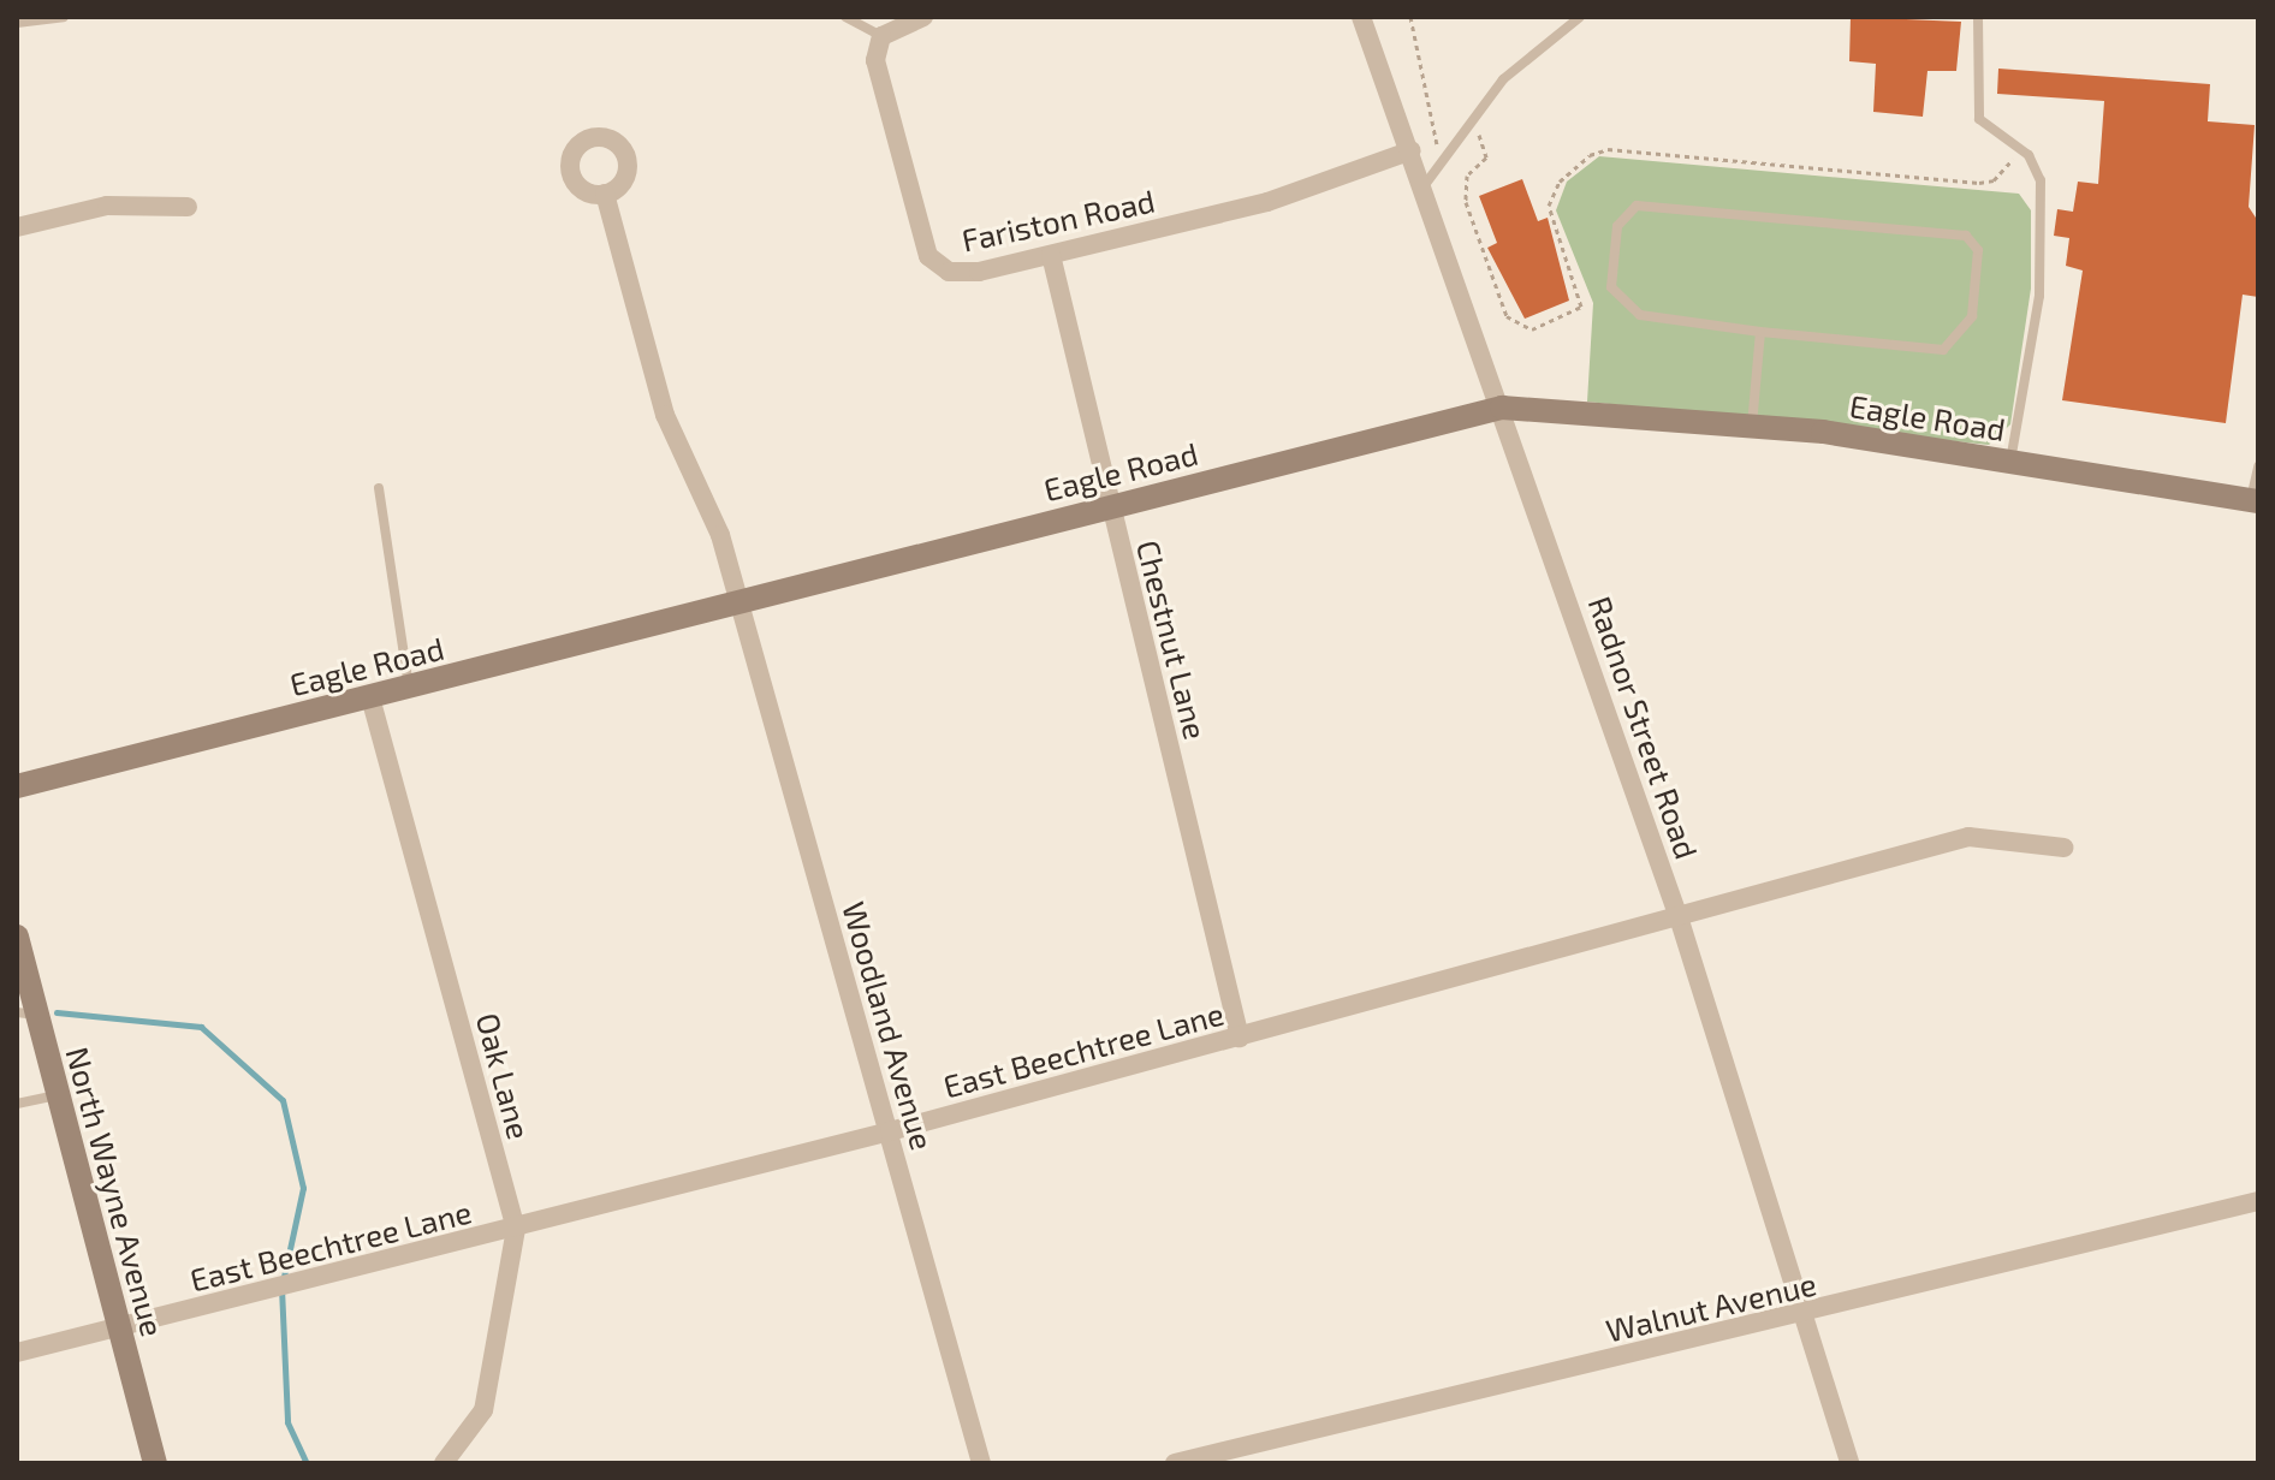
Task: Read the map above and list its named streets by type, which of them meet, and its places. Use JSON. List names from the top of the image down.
{
  "streets": {
    "street": [
      "Fariston Road",
      "Eagle Road",
      "Chestnut Lane",
      "Radnor Street Road",
      "Woodland Avenue",
      "East Beechtree Lane",
      "Oak Lane",
      "North Wayne Avenue",
      "Walnut Avenue"
    ]
  },
  "crossings": [
    ["Fariston Road", "Chestnut Lane"],
    ["Fariston Road", "Radnor Street Road"],
    ["Eagle Road", "Chestnut Lane"],
    ["Eagle Road", "Radnor Street Road"],
    ["Eagle Road", "Woodland Avenue"],
    ["Eagle Road", "Oak Lane"],
    ["Chestnut Lane", "East Beechtree Lane"],
    ["Radnor Street Road", "East Beechtree Lane"],
    ["Radnor Street Road", "Walnut Avenue"],
    ["Woodland Avenue", "East Beechtree Lane"],
    ["East Beechtree Lane", "Oak Lane"],
    ["East Beechtree Lane", "North Wayne Avenue"]
  ]
}
